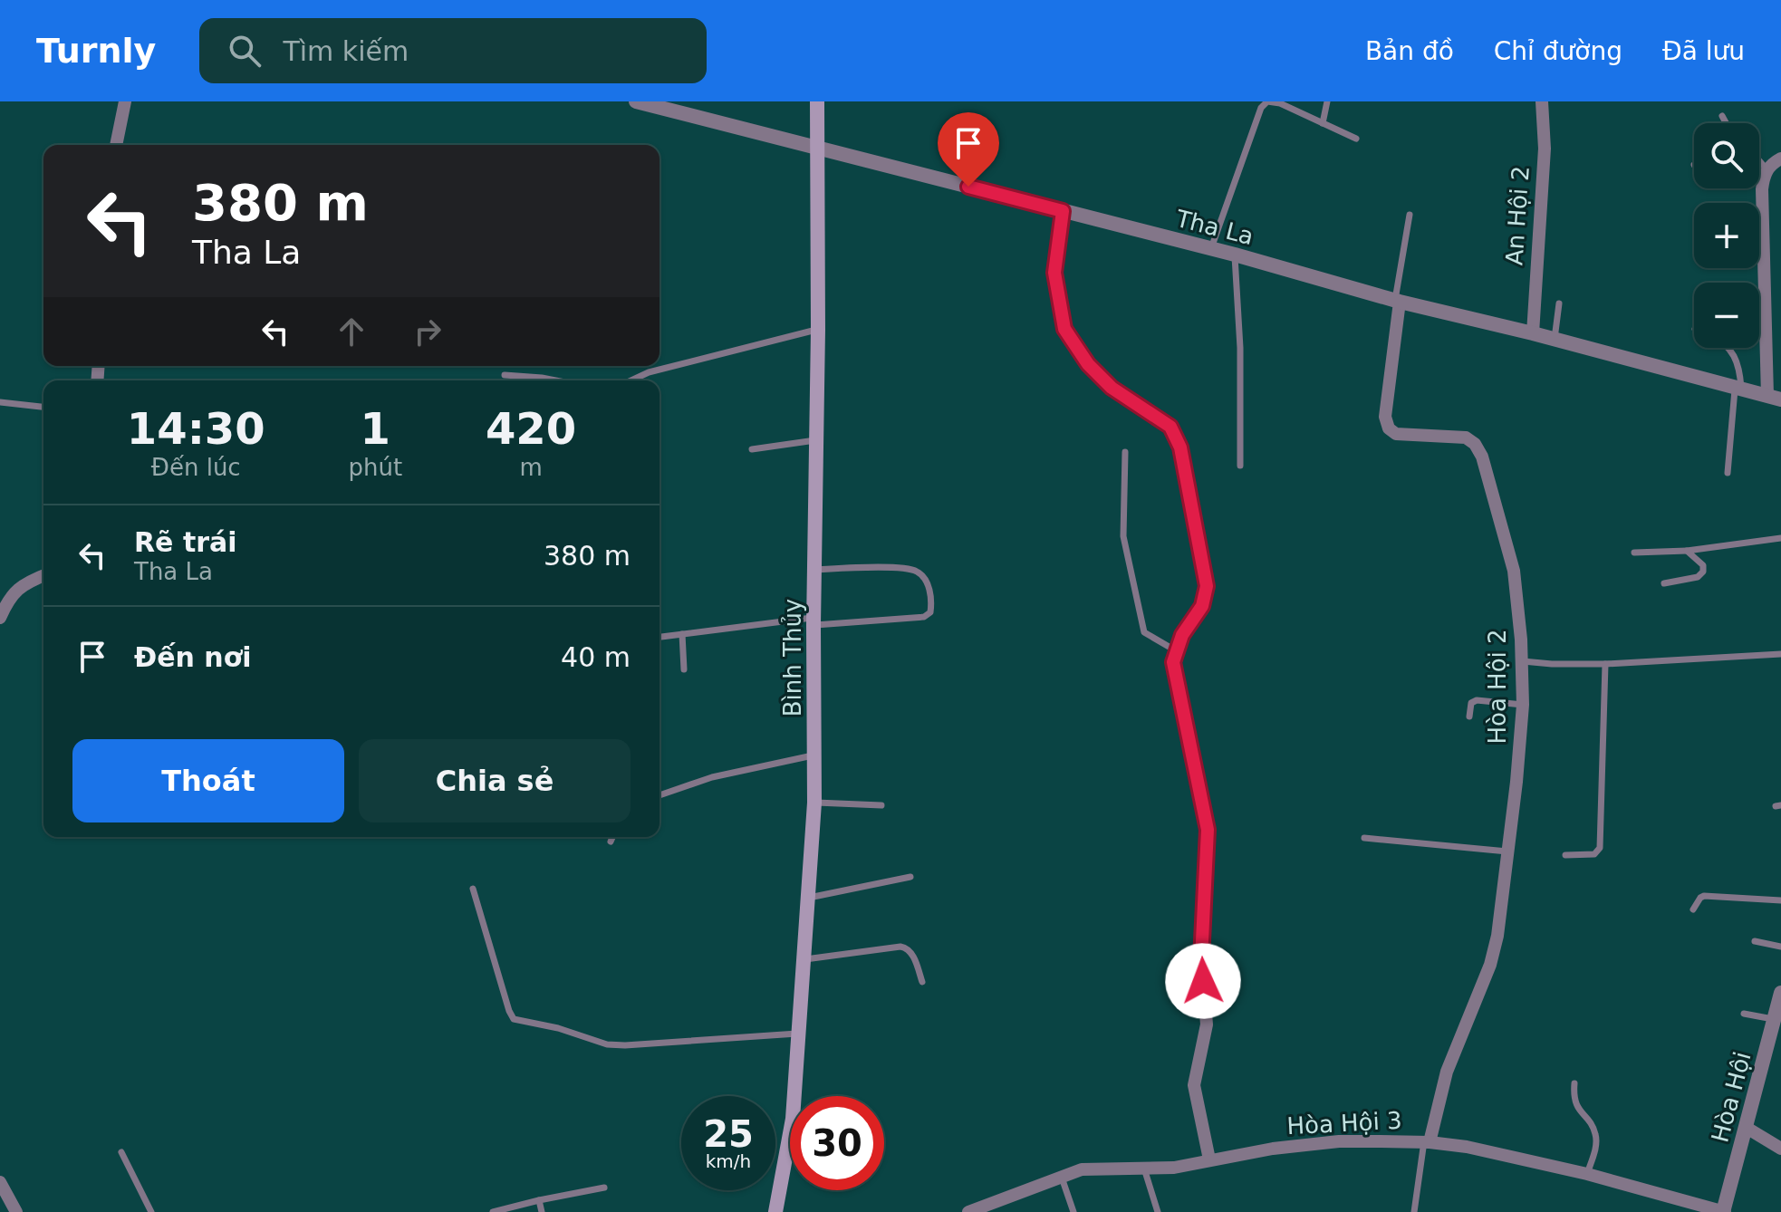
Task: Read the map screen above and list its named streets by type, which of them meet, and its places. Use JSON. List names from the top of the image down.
{
  "streets": {
    "main road": ["Bình Thủy"],
    "street": [
      "An Hội 2",
      "Tha La",
      "Hòa Hội 2",
      "Hòa Hội",
      "Hòa Hội 3"
    ]
  },
  "crossings": [
    ["An Hội 2", "Tha La"],
    ["Tha La", "Bình Thủy"],
    ["Tha La", "Hòa Hội 2"],
    ["Hòa Hội 2", "Hòa Hội 3"],
    ["Hòa Hội", "Hòa Hội 3"]
  ],
  "page": {
    "header": "Turnly",
    "search": "Tìm kiếm",
    "nav": ["Bản đồ", "Chỉ đường", "Đã lưu"],
    "map_buttons": ["+", "−"],
    "turn": ["380 m", "Tha La"],
    "eta": [
      "14:30",
      "Đến lúc",
      "1",
      "phút",
      "420",
      "m"
    ],
    "list": [
      {
        "name": "Rẽ trái",
        "note": "Tha La",
        "value": "380 m"
      },
      {
        "name": "Đến nơi",
        "value": "40 m"
      }
    ],
    "buttons": ["Thoát", "Chia sẻ"],
    "speed": "25 km/h",
    "limit": "30"
  }
}
